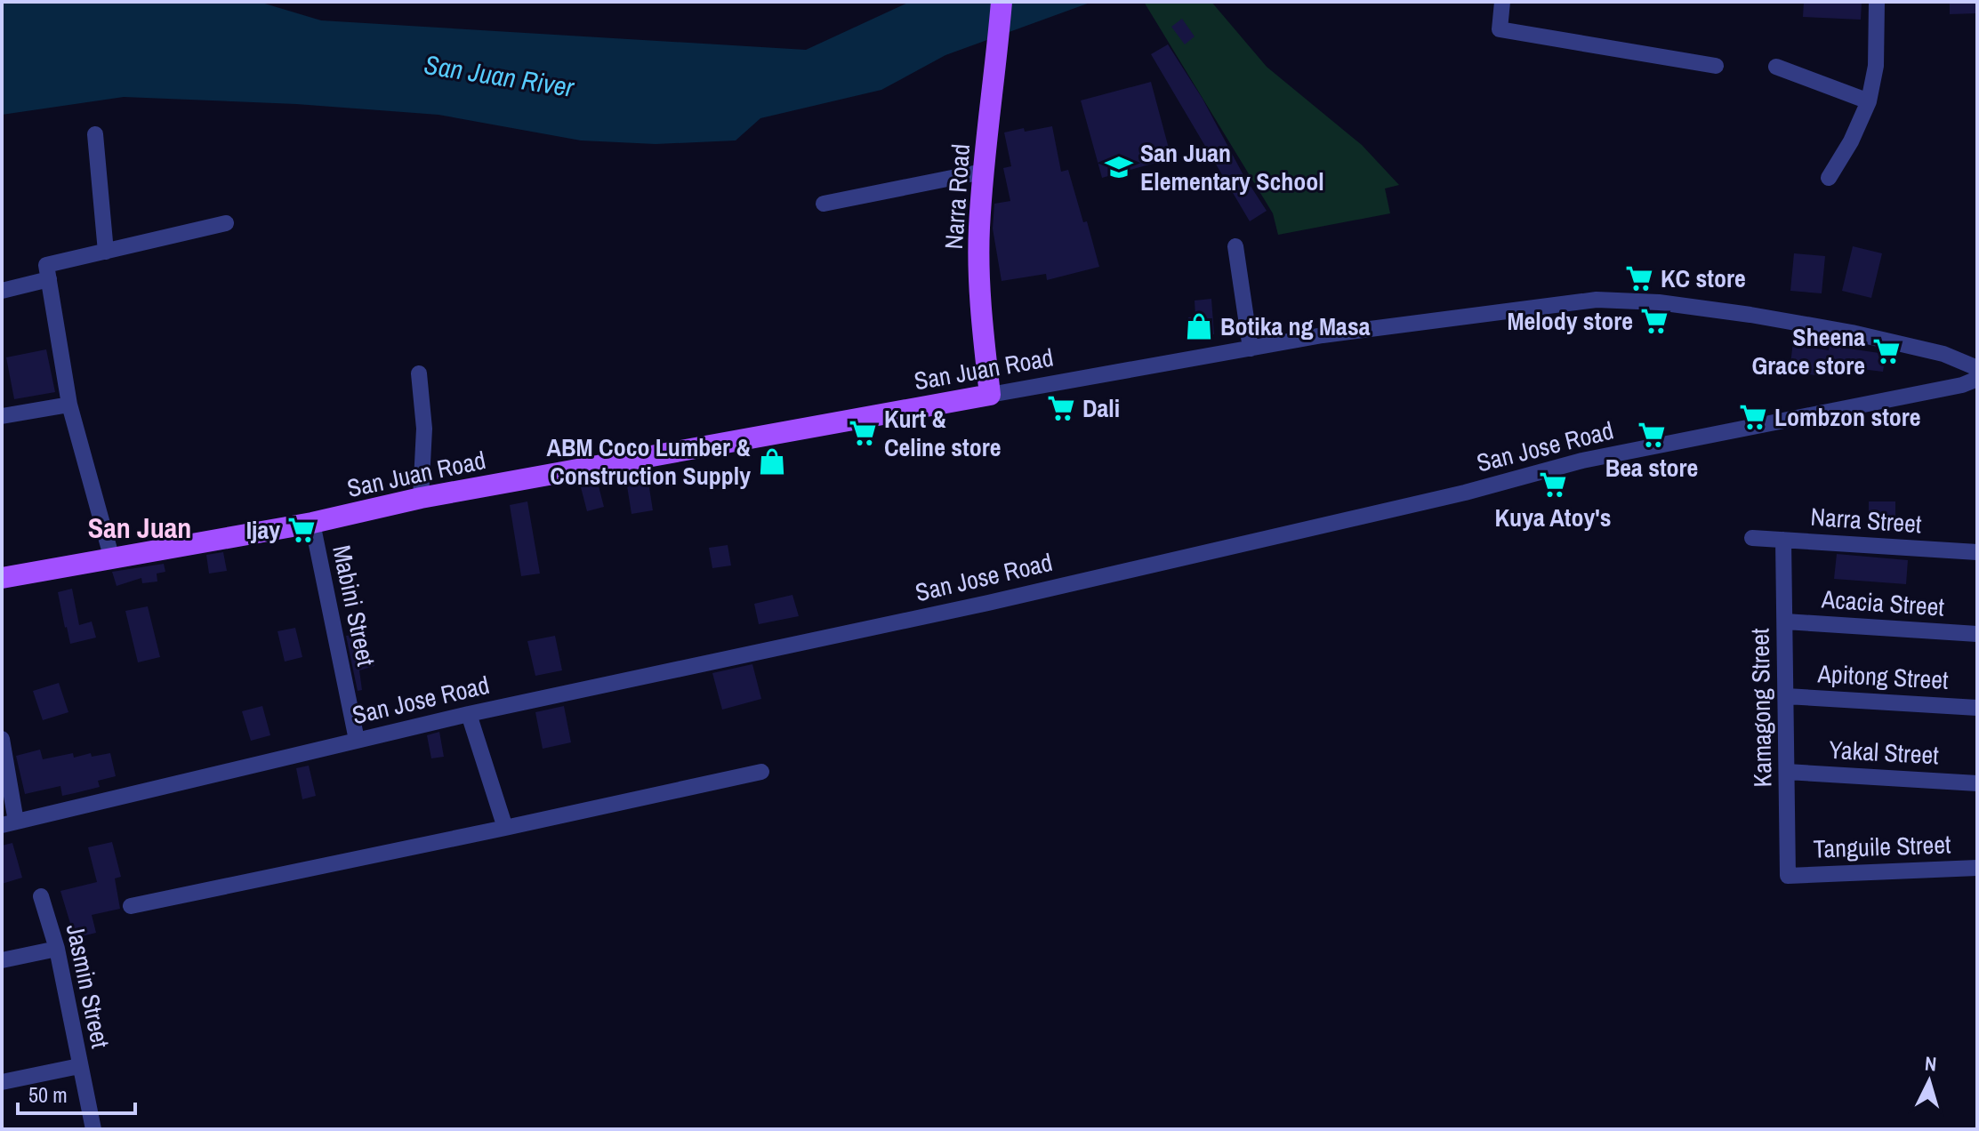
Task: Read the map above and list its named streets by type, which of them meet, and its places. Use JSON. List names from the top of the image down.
{
  "streets": {
    "main road": ["Narra Road", "San Juan Road"],
    "street": [
      "San Jose Road",
      "Narra Street",
      "Acacia Street",
      "Mabini Street",
      "Apitong Street",
      "Kamagong Street",
      "Yakal Street",
      "Tanguile Street",
      "Jasmin Street"
    ]
  },
  "crossings": [
    ["Narra Road", "San Juan Road"],
    ["San Juan Road", "Mabini Street"],
    ["San Jose Road", "Mabini Street"],
    ["Narra Street", "Kamagong Street"],
    ["Acacia Street", "Kamagong Street"],
    ["Apitong Street", "Kamagong Street"],
    ["Kamagong Street", "Yakal Street"],
    ["Kamagong Street", "Tanguile Street"]
  ],
  "districts": ["San Juan"],
  "water": ["San Juan River"],
  "places": {
    "school or university": ["San Juan Elementary School"],
    "supermarket": [
      "KC store",
      "Melody store",
      "Sheena Grace store",
      "Dali",
      "Lombzon store",
      "Kurt & Celine store",
      "Bea store",
      "Kuya Atoy's",
      "Ijay"
    ],
    "shop": ["Botika ng Masa", "ABM Coco Lumber & Construction Supply"]
  },
  "scale_bar": "50 m",
  "north": "top"
}
